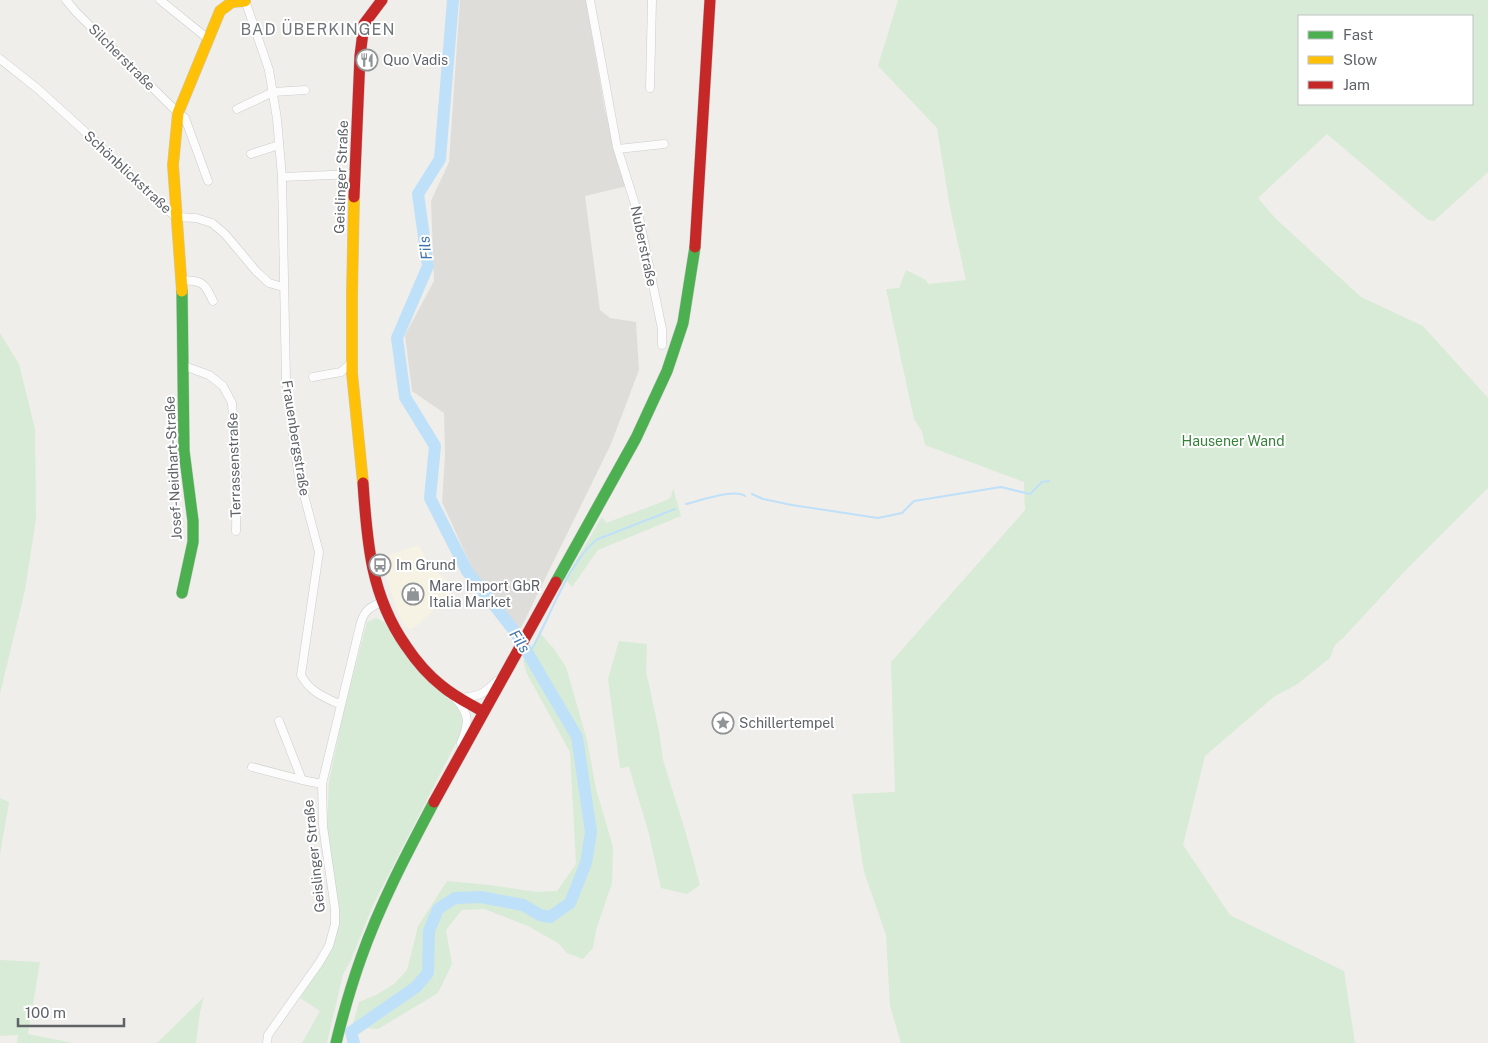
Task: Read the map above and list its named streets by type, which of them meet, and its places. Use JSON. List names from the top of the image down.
{
  "streets": {
    "street": [
      "Silcherstraße",
      "Schönblickstraße",
      "Geislinger Straße",
      "Nuberstraße",
      "Frauenbergstraße",
      "Terrassenstraße",
      "Josef-Neidhart-Straße"
    ]
  },
  "crossings": [
    ["Silcherstraße", "Josef-Neidhart-Straße"],
    ["Schönblickstraße", "Frauenbergstraße"],
    ["Schönblickstraße", "Josef-Neidhart-Straße"],
    ["Geislinger Straße", "Frauenbergstraße"],
    ["Frauenbergstraße", "Josef-Neidhart-Straße"],
    ["Terrassenstraße", "Josef-Neidhart-Straße"]
  ],
  "districts": ["BAD ÜBERKINGEN"],
  "water": ["Fils"],
  "parks": ["Hausener Wand"],
  "places": {
    "restaurant": ["Quo Vadis"],
    "bus stop": ["Im Grund"],
    "shop": ["Mare Import GbR Italia Market"],
    "place": ["Schillertempel"]
  },
  "legend": ["Fast", "Slow", "Jam"],
  "scale_bar": "100 m"
}
